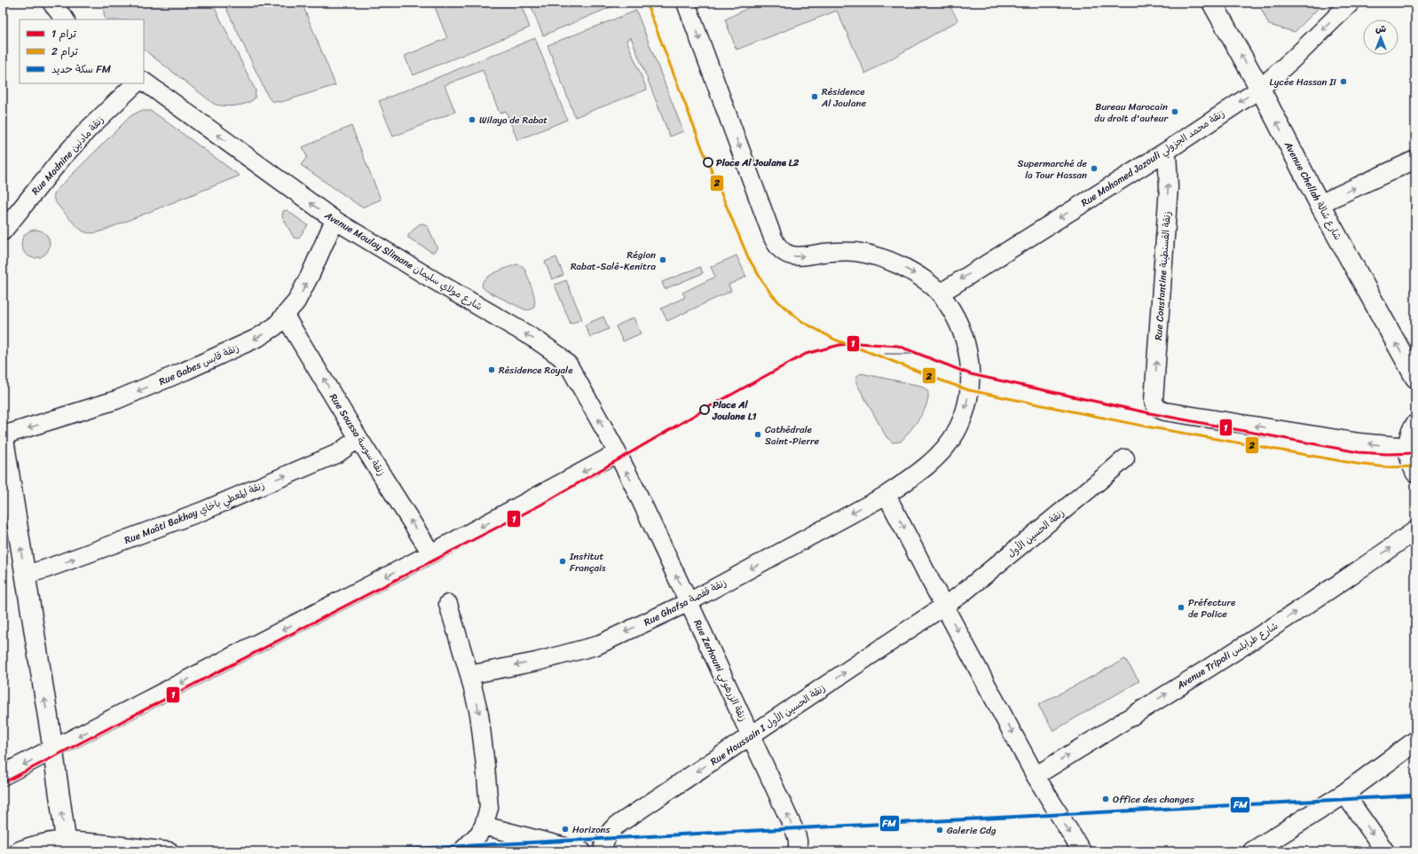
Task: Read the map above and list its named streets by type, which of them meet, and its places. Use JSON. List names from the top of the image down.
{
  "streets": {
    "main road": ["Avenue Chellah شارع شالة"],
    "street": [
      "Rue Madnine زنقة مادنين",
      "Rue Mohamed Jazouli زنقة محمد الجزولي",
      "Avenue Moulay Slimane شارع مولاي سليمان",
      "Rue Constantine زنقة القسنطينة",
      "Rue Gabes زنقة قابس",
      "Rue Soussa زنقة سوسة",
      "Rue Maâti Bakhay زنقة المعطي باخاي",
      "زنقة الحسين الأول",
      "Rue Ghafsa زنقة قفصة",
      "Avenue Tripoli شارع طرابلس",
      "Rue Zerhouni زنقة الزرهوني",
      "Rue Houssain I زنقة الحسين الأول"
    ]
  },
  "crossings": [
    ["Rue Mohamed Jazouli زنقة محمد الجزولي", "Avenue Chellah شارع شالة"],
    ["Rue Mohamed Jazouli زنقة محمد الجزولي", "Rue Constantine زنقة القسنطينة"],
    ["Rue Mohamed Jazouli زنقة محمد الجزولي", "Rue Ghafsa زنقة قفصة"],
    ["Avenue Moulay Slimane شارع مولاي سليمان", "Rue Gabes زنقة قابس"],
    ["Avenue Moulay Slimane شارع مولاي سليمان", "Rue Zerhouni زنقة الزرهوني"],
    ["Rue Gabes زنقة قابس", "Rue Soussa زنقة سوسة"],
    ["Rue Soussa زنقة سوسة", "Rue Maâti Bakhay زنقة المعطي باخاي"],
    ["زنقة الحسين الأول", "Rue Houssain I زنقة الحسين الأول"],
    ["Rue Ghafsa زنقة قفصة", "Rue Zerhouni زنقة الزرهوني"],
    ["Rue Zerhouni زنقة الزرهوني", "Rue Houssain I زنقة الحسين الأول"]
  ],
  "one_way": [
    "Rue Mohamed Jazouli زنقة محمد الجزولي",
    "Avenue Chellah شارع شالة",
    "Avenue Moulay Slimane شارع مولاي سليمان",
    "Rue Soussa زنقة سوسة",
    "Avenue Tripoli شارع طرابلس",
    "Rue Zerhouni زنقة الزرهوني"
  ],
  "places": [
    "Lycée Hassan II",
    "Résidence Al Joulane",
    "Bureau Marocain du droit d'auteur",
    "Wilaya de Rabat",
    "Place Al Joulane L2",
    "Supermarché de la Tour Hassan",
    "Région Rabat-Salé-Kenitra",
    "Résidence Royale",
    "Place Al Joulane L1",
    "Cathédrale Saint-Pierre",
    "Institut Français",
    "Préfecture de Police",
    "Office des changes",
    "Horizons",
    "Galerie Cdg"
  ],
  "lines": ["tram line 2", "tram line 1", "rail line FM"],
  "legend": ["ترام 1", "ترام 2", "سكة حديد FM"],
  "north": "top"
}
